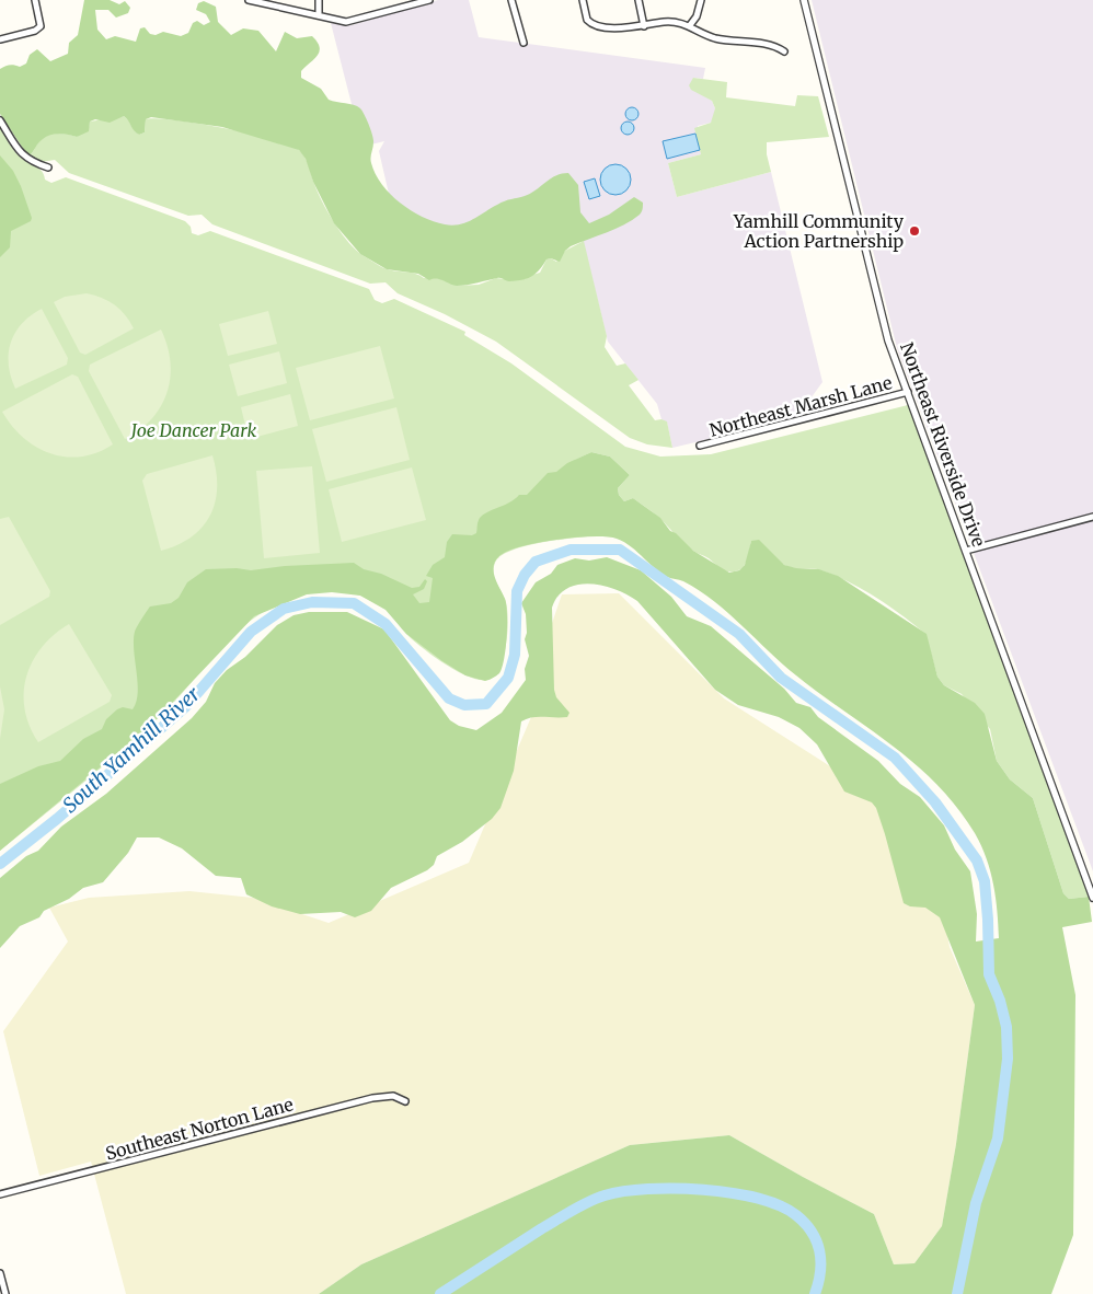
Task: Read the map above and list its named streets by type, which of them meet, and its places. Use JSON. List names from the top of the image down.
{
  "streets": {
    "street": ["Northeast Marsh Lane", "Northeast Riverside Drive", "Southeast Norton Lane"]
  },
  "crossings": [
    ["Northeast Marsh Lane", "Northeast Riverside Drive"]
  ],
  "water": ["South Yamhill River"],
  "parks": ["Joe Dancer Park"],
  "places": ["Yamhill Community Action Partnership"]
}
